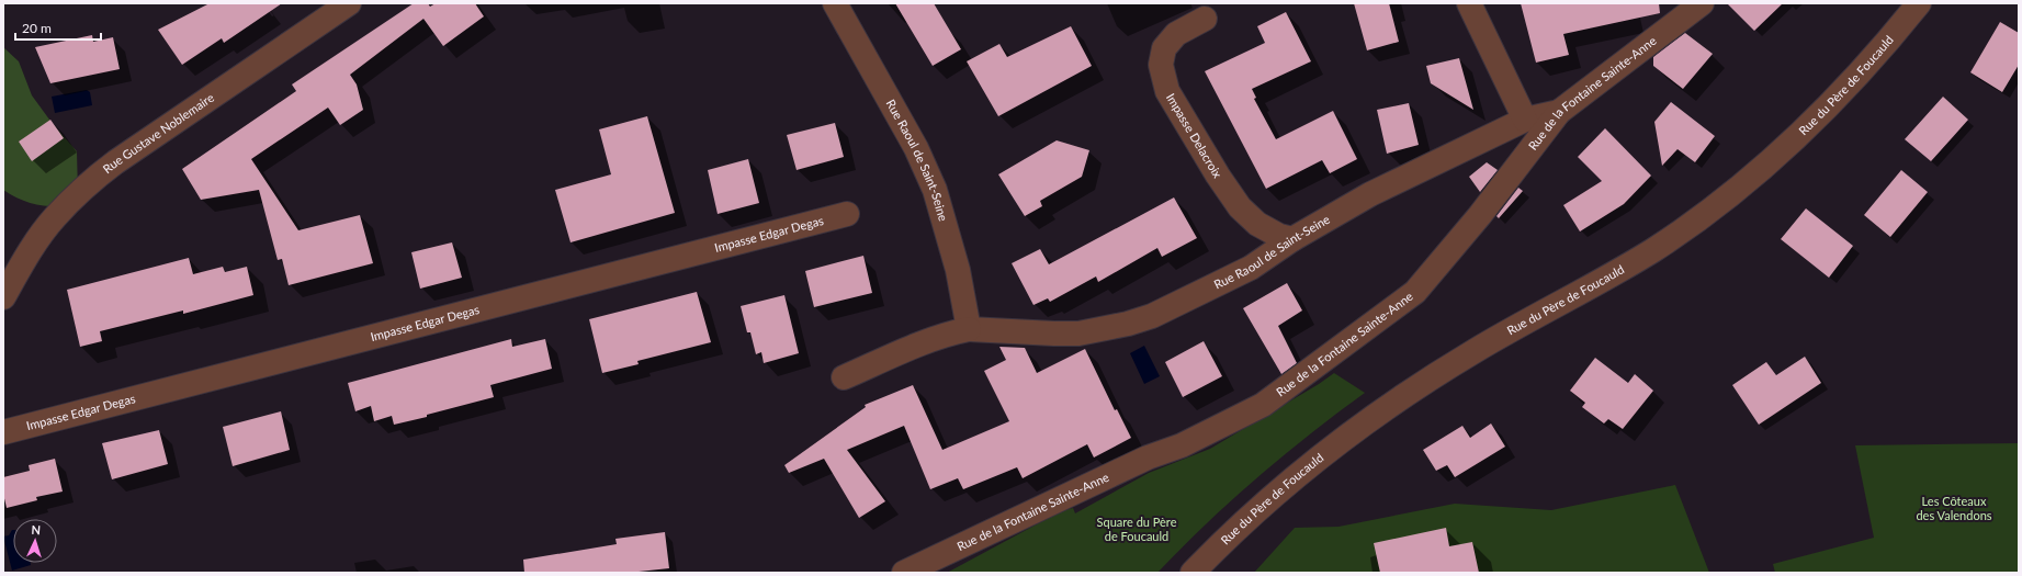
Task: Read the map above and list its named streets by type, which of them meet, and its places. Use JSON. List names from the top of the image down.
{
  "streets": {
    "street": [
      "Rue du Père de Foucauld",
      "Rue de la Fontaine Sainte-Anne",
      "Rue Gustave Noblemaire",
      "Impasse Delacroix",
      "Rue Raoul de Saint-Seine",
      "Impasse Edgar Degas"
    ]
  },
  "crossings": [
    ["Rue de la Fontaine Sainte-Anne", "Rue Raoul de Saint-Seine"],
    ["Impasse Delacroix", "Rue Raoul de Saint-Seine"]
  ],
  "parks": ["Les Côteaux des Valendons", "Square du Père de Foucauld"],
  "scale_bar": "20 m",
  "north": "top"
}
